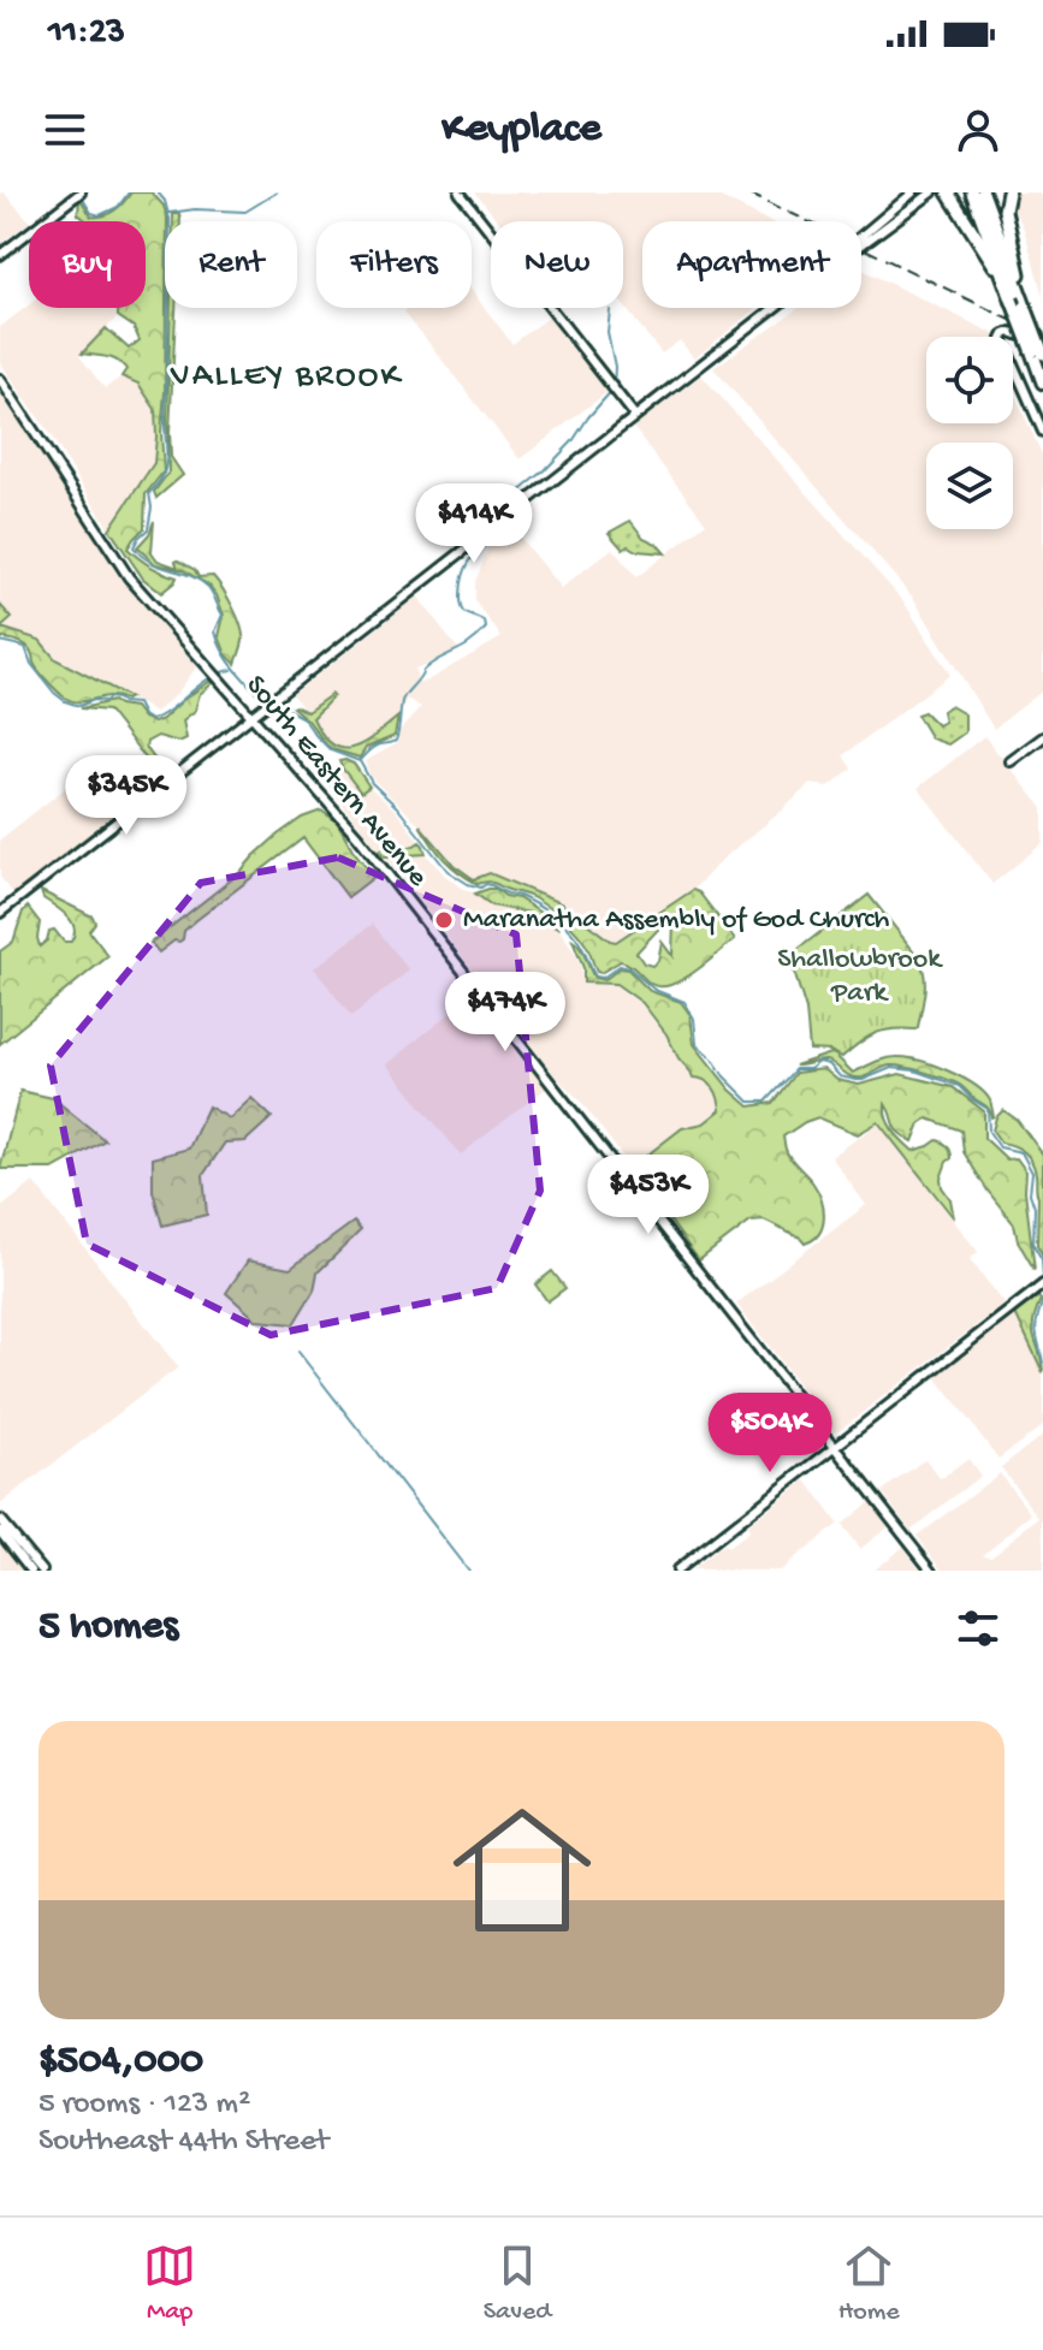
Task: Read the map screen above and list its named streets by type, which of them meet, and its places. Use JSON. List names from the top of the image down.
{
  "streets": {
    "main road": ["South Eastern Avenue"]
  },
  "districts": ["VALLEY BROOK"],
  "parks": ["Shallowbrook Park"],
  "places": ["Maranatha Assembly of God Church"],
  "page": {
    "status": "11:23",
    "header": "Keyplace",
    "chip": [
      "Buy",
      "Rent",
      "Filters",
      "New",
      "Apartment"
    ],
    "price": [
      "$414K",
      "$345K",
      "$474K",
      "$453K",
      "$504K"
    ],
    "heading": "5 homes",
    "list": [
      {
        "name": "$504,000",
        "note": "5 rooms · 123 m² · Southeast 44th Street"
      }
    ],
    "tabs": ["Map", "Saved", "Home"]
  }
}
